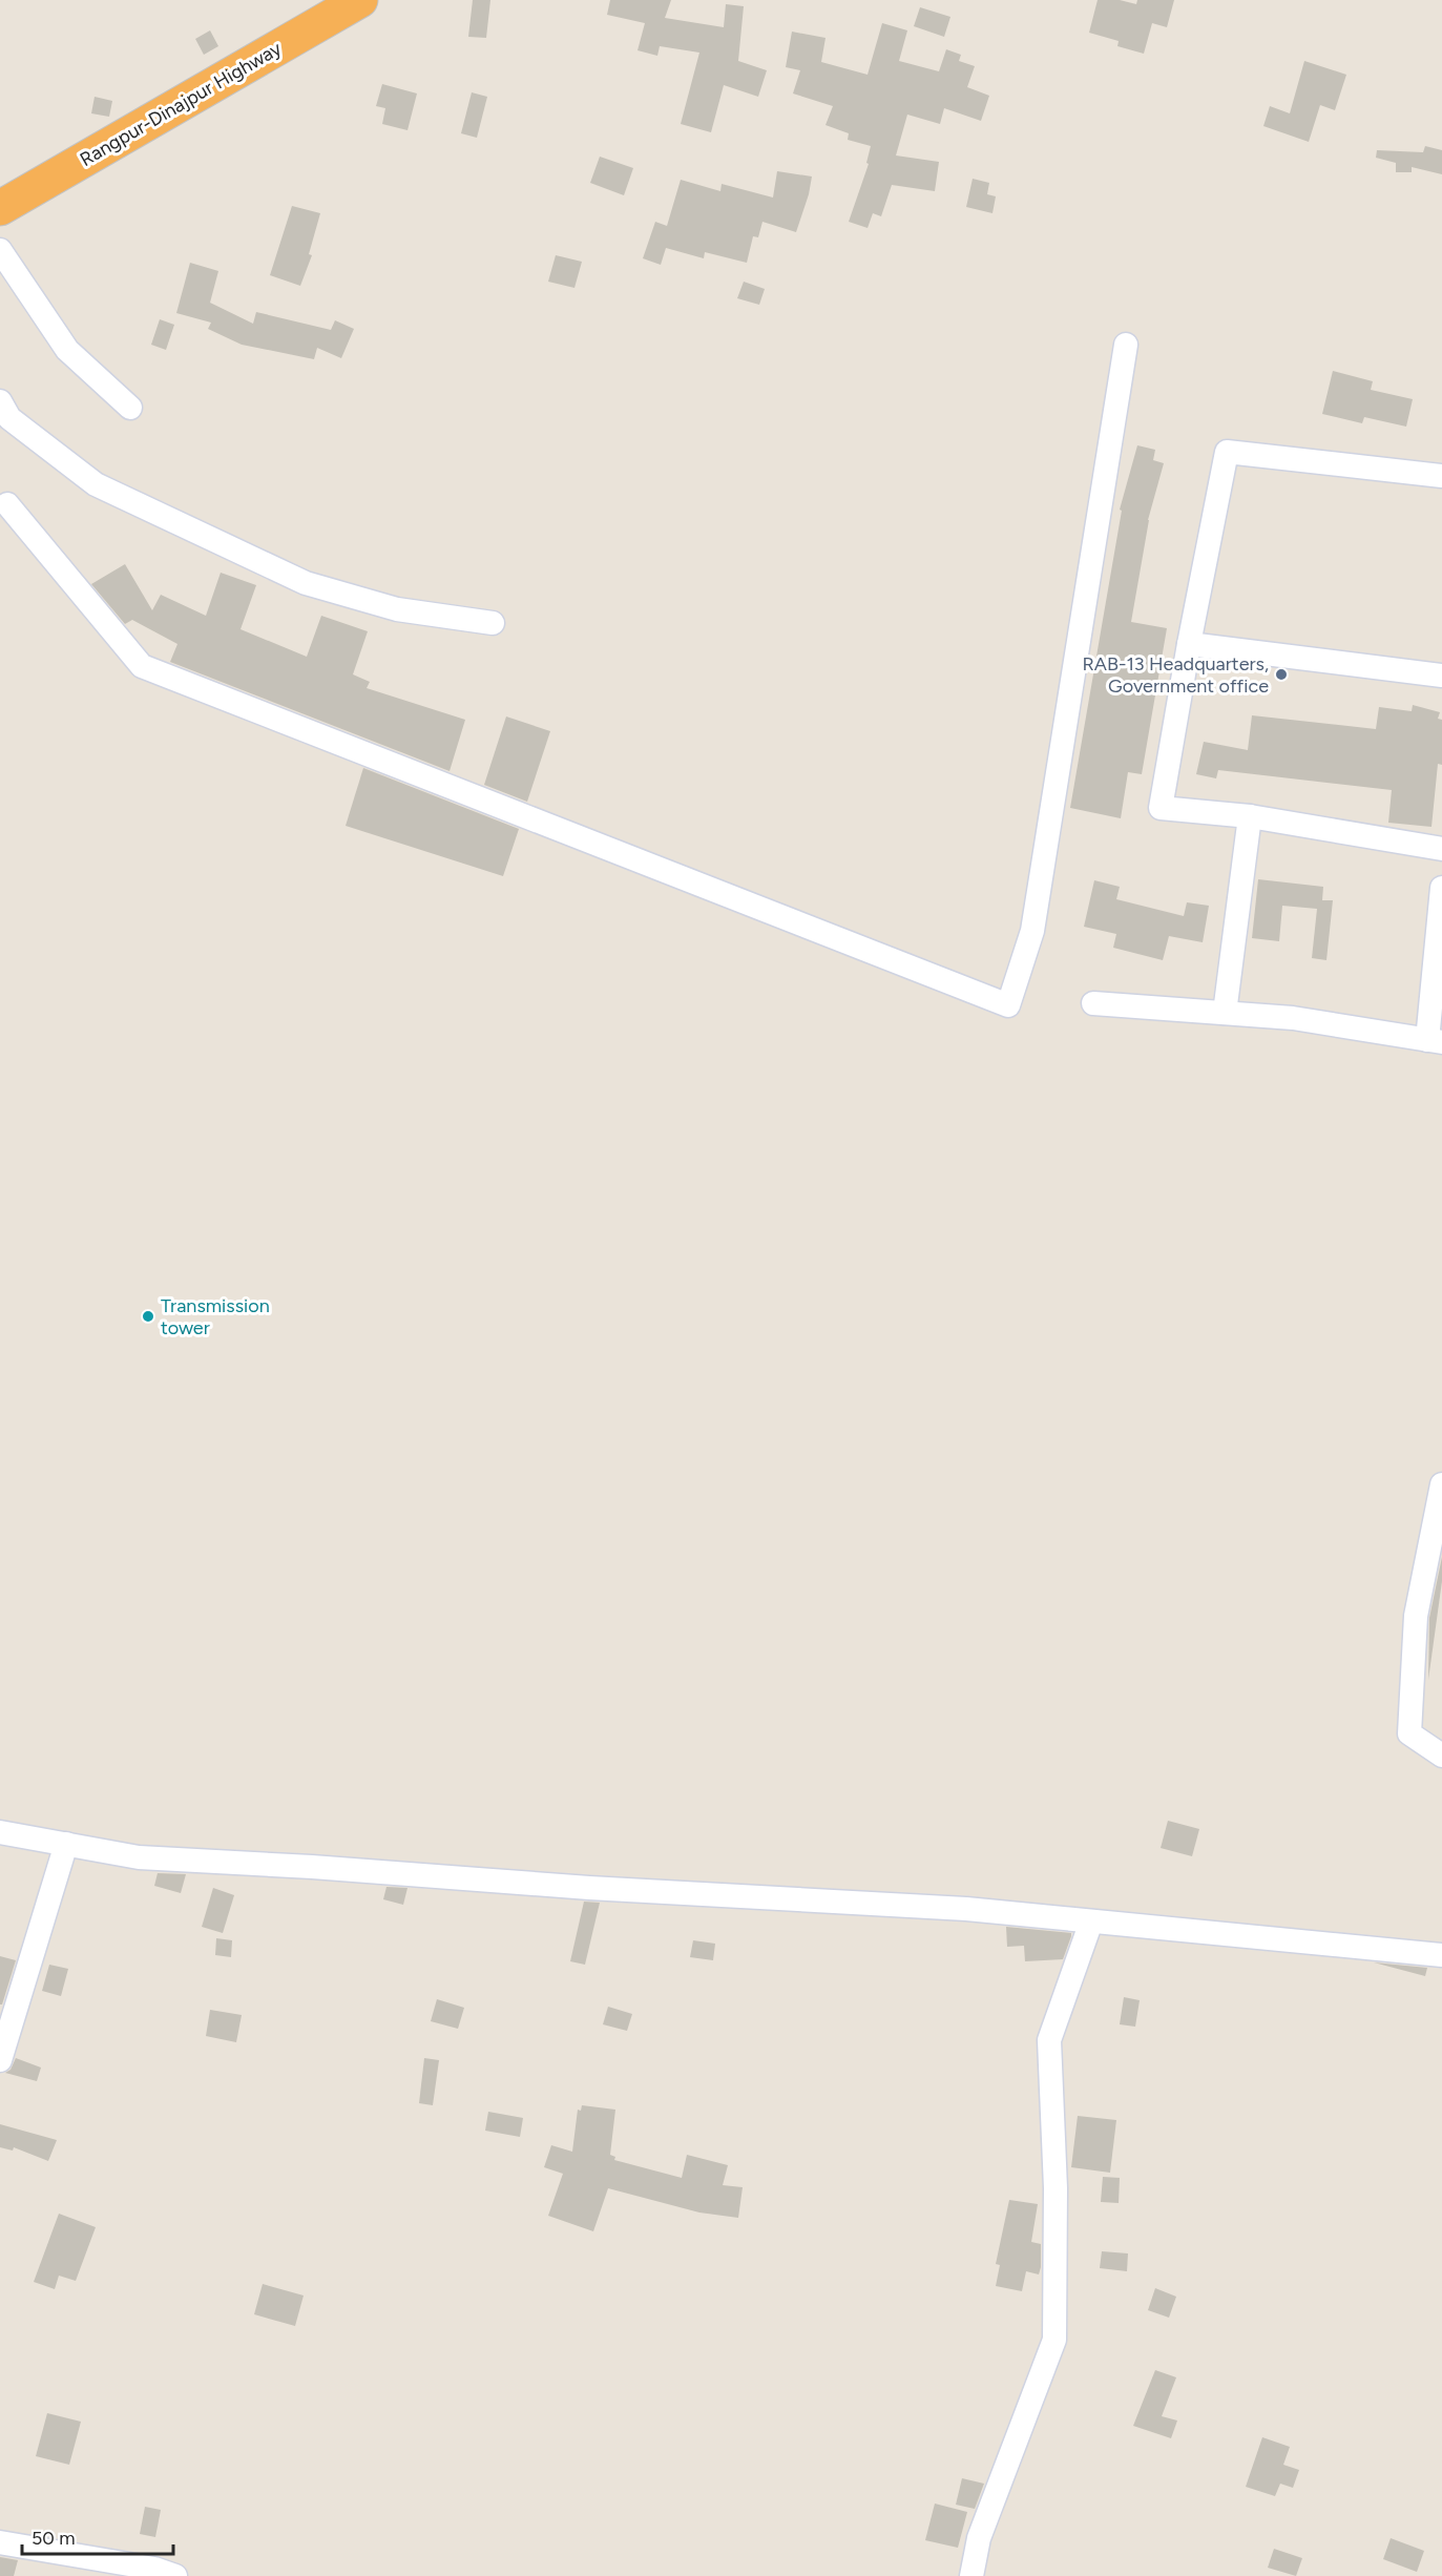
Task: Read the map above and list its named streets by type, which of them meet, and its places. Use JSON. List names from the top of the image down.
{
  "streets": {
    "highway": ["Rangpur-Dinajpur Highway"]
  },
  "places": ["RAB-13 Headquarters, Government office", "Transmission tower"],
  "scale_bar": "50 m"
}
